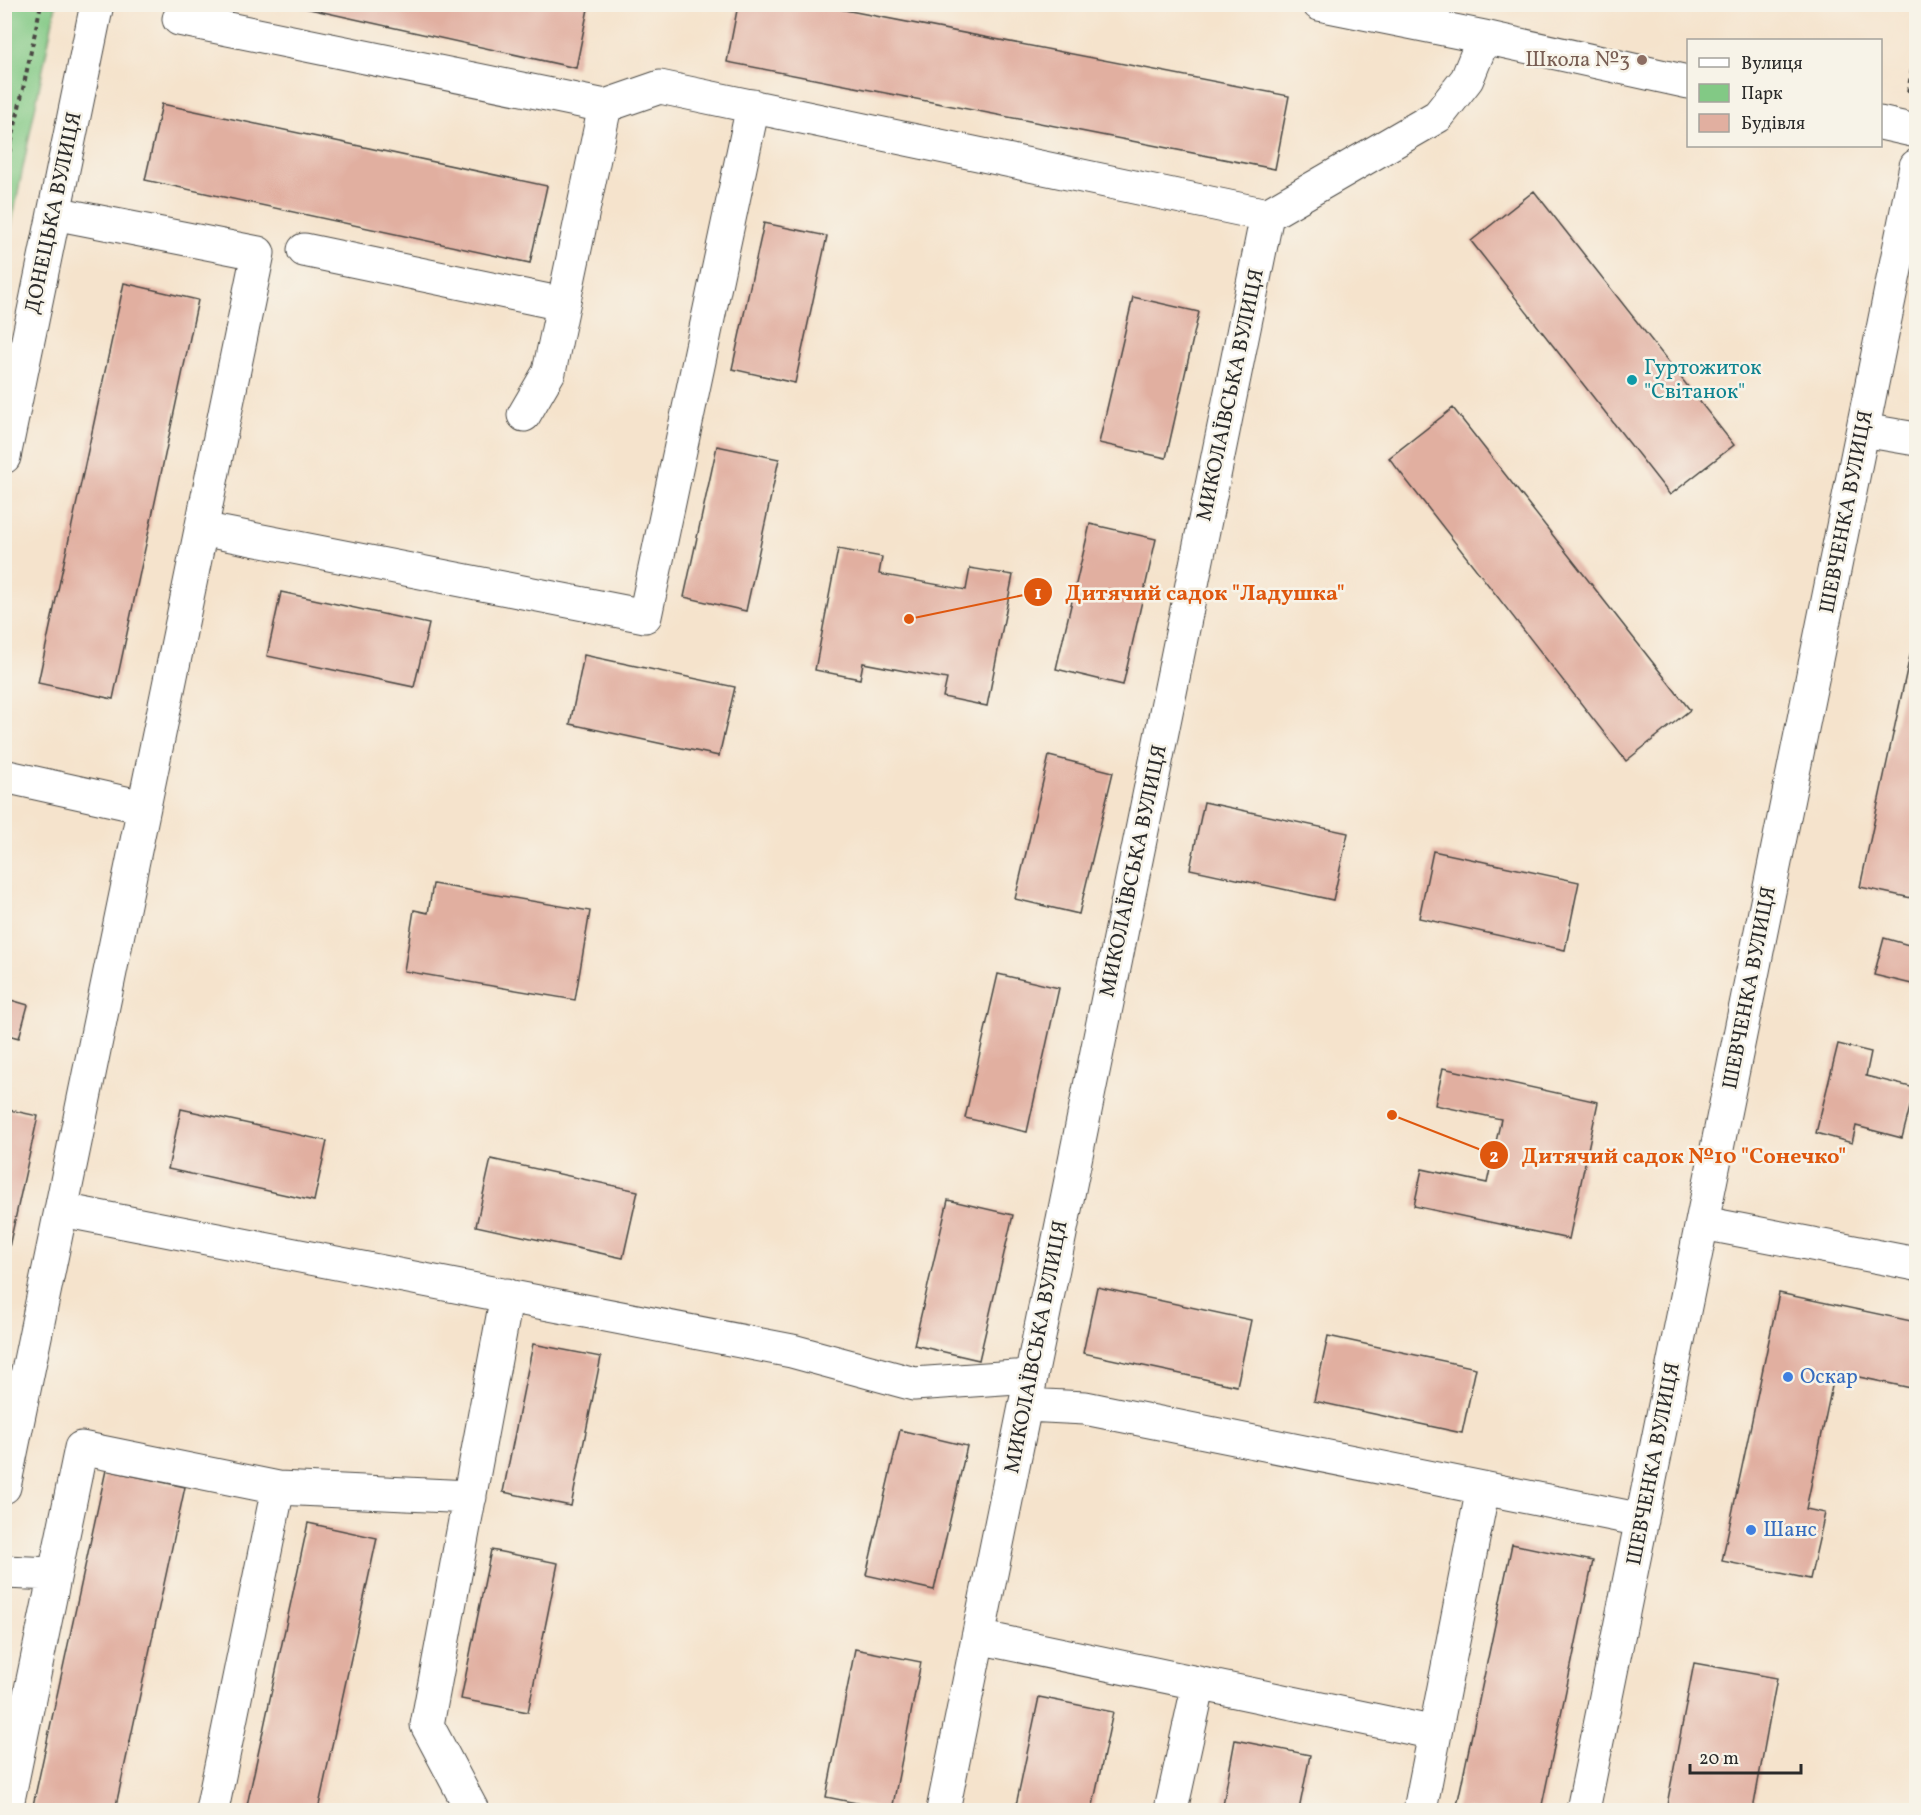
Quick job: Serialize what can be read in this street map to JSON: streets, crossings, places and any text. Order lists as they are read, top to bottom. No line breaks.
{"streets":{"street":["ДОНЕЦЬКА ВУЛИЦЯ","МИКОЛАЇВСЬКА ВУЛИЦЯ","ШЕВЧЕНКА ВУЛИЦЯ"]},"places":["Школа №3","Гуртожиток \"Світанок\"","Дитячий садок \"Ладушка\"","Дитячий садок №10 \"Сонечко\"","Оскар","Шанс"],"legend":["Вулиця","Парк","Будівля"],"scale_bar":"20 m"}
